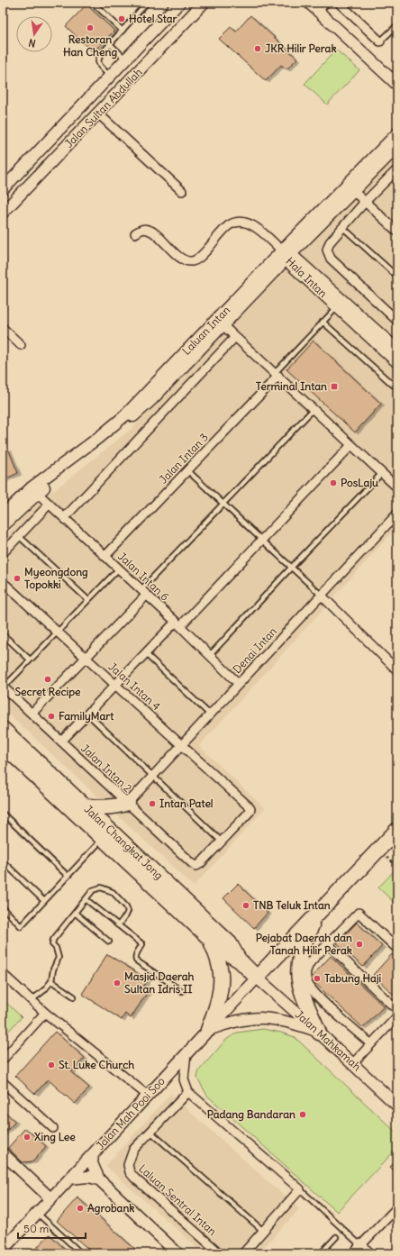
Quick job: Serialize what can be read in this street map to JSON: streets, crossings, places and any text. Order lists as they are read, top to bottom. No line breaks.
{"streets":{"highway":["Jalan Changkat Jong"],"main road":["Jalan Sultan Abdullah","Hala Intan","Laluan Intan","Jalan Mahkamah","Jalan Mah Pooi Soo"],"street":["Jalan Intan 3","Jalan Intan 6","Denai Intan","Jalan Intan 4","Jalan Intan 2","Laluan Sentral Intan"]},"crossings":[["Hala Intan","Laluan Intan"],["Laluan Intan","Jalan Intan 6"],["Jalan Intan 3","Jalan Intan 6"],["Jalan Intan 6","Denai Intan"],["Denai Intan","Jalan Intan 4"],["Denai Intan","Jalan Intan 2"],["Jalan Intan 4","Jalan Intan 2"],["Jalan Changkat Jong","Jalan Mahkamah"],["Jalan Changkat Jong","Jalan Mah Pooi Soo"],["Jalan Mahkamah","Jalan Mah Pooi Soo"]],"places":{"other":["Hotel Star","Restoran Han Cheng","JKR Hilir Perak","PosLaju","Myeongdong Topokki","Secret Recipe","FamilyMart","Intan Patel","TNB Teluk Intan","Pejabat Daerah dan Tanah Hilir Perak","Tabung Haji","Masjid Daerah Sultan Idris II","St. Luke Church","Padang Bandaran","Xing Lee","Agrobank"],"transit":["Terminal Intan"]},"scale_bar":"50 m","north":"bottom"}
